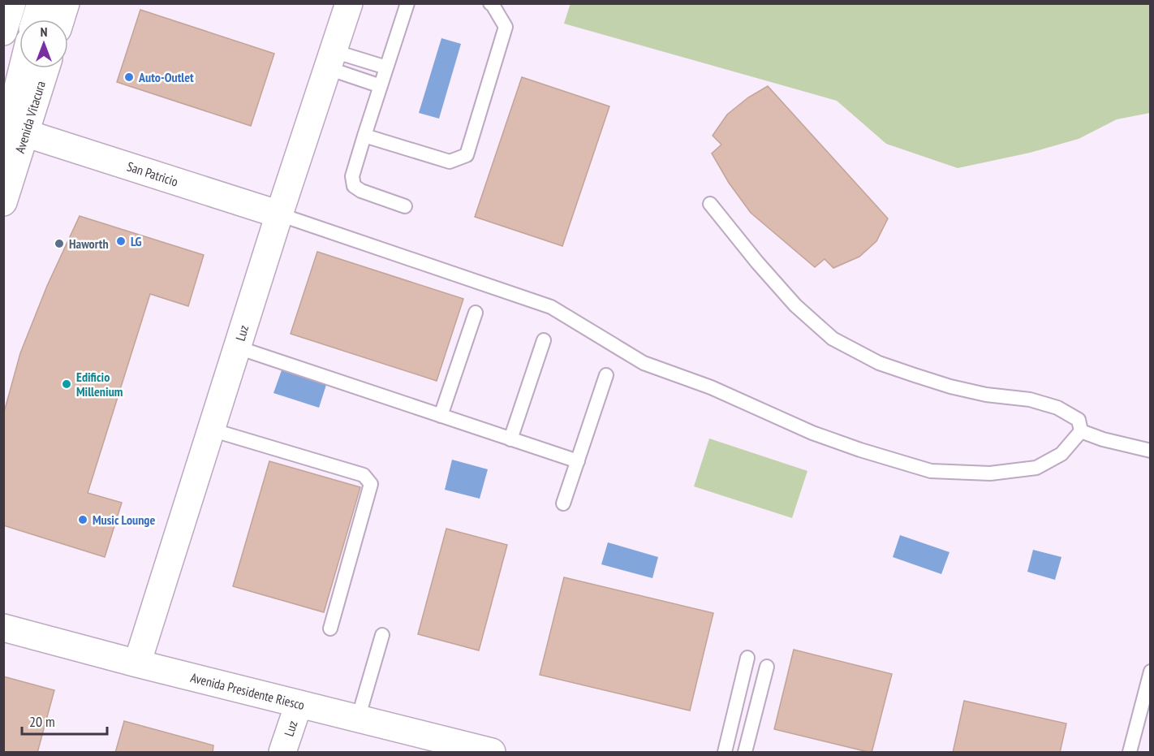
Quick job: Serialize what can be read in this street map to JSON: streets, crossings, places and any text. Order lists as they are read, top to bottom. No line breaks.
{"streets":{"main road":["Avenida Vitacura","San Patricio","Luz","Avenida Presidente Riesco"]},"crossings":[["Avenida Vitacura","San Patricio"],["San Patricio","Luz"],["Luz","Avenida Presidente Riesco"]],"places":["Auto-Outlet","LG","Haworth","Edificio Millenium","Music Lounge"],"scale_bar":"20 m","north":"top"}
